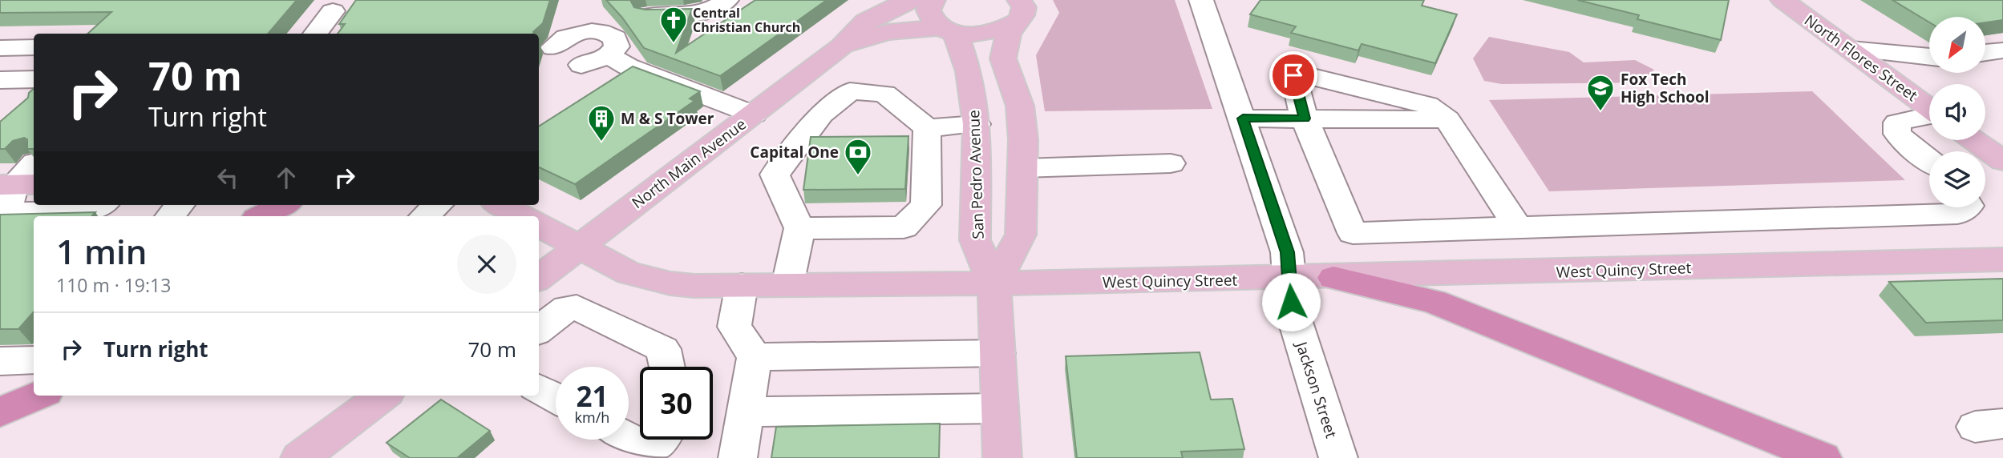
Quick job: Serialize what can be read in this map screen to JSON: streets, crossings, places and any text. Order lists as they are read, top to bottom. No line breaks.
{"streets":{"main road":["North Flores Street","North Main Avenue","San Pedro Avenue","West Quincy Street"],"street":["Jackson Street"]},"crossings":[["North Main Avenue","San Pedro Avenue"],["North Main Avenue","West Quincy Street"],["San Pedro Avenue","West Quincy Street"],["West Quincy Street","Jackson Street"]],"places":{"church":["Central Christian Church"],"school or university":["Fox Tech High School"],"building":["M & S Tower"],"bank":["Capital One"]},"north":"bottom left","page":{"turn":["70 m","Turn right"],"heading":["1 min","110 m · 19:13"],"list":[{"name":"Turn right","value":"70 m"}],"speed":"21 km/h","limit":"30"}}
